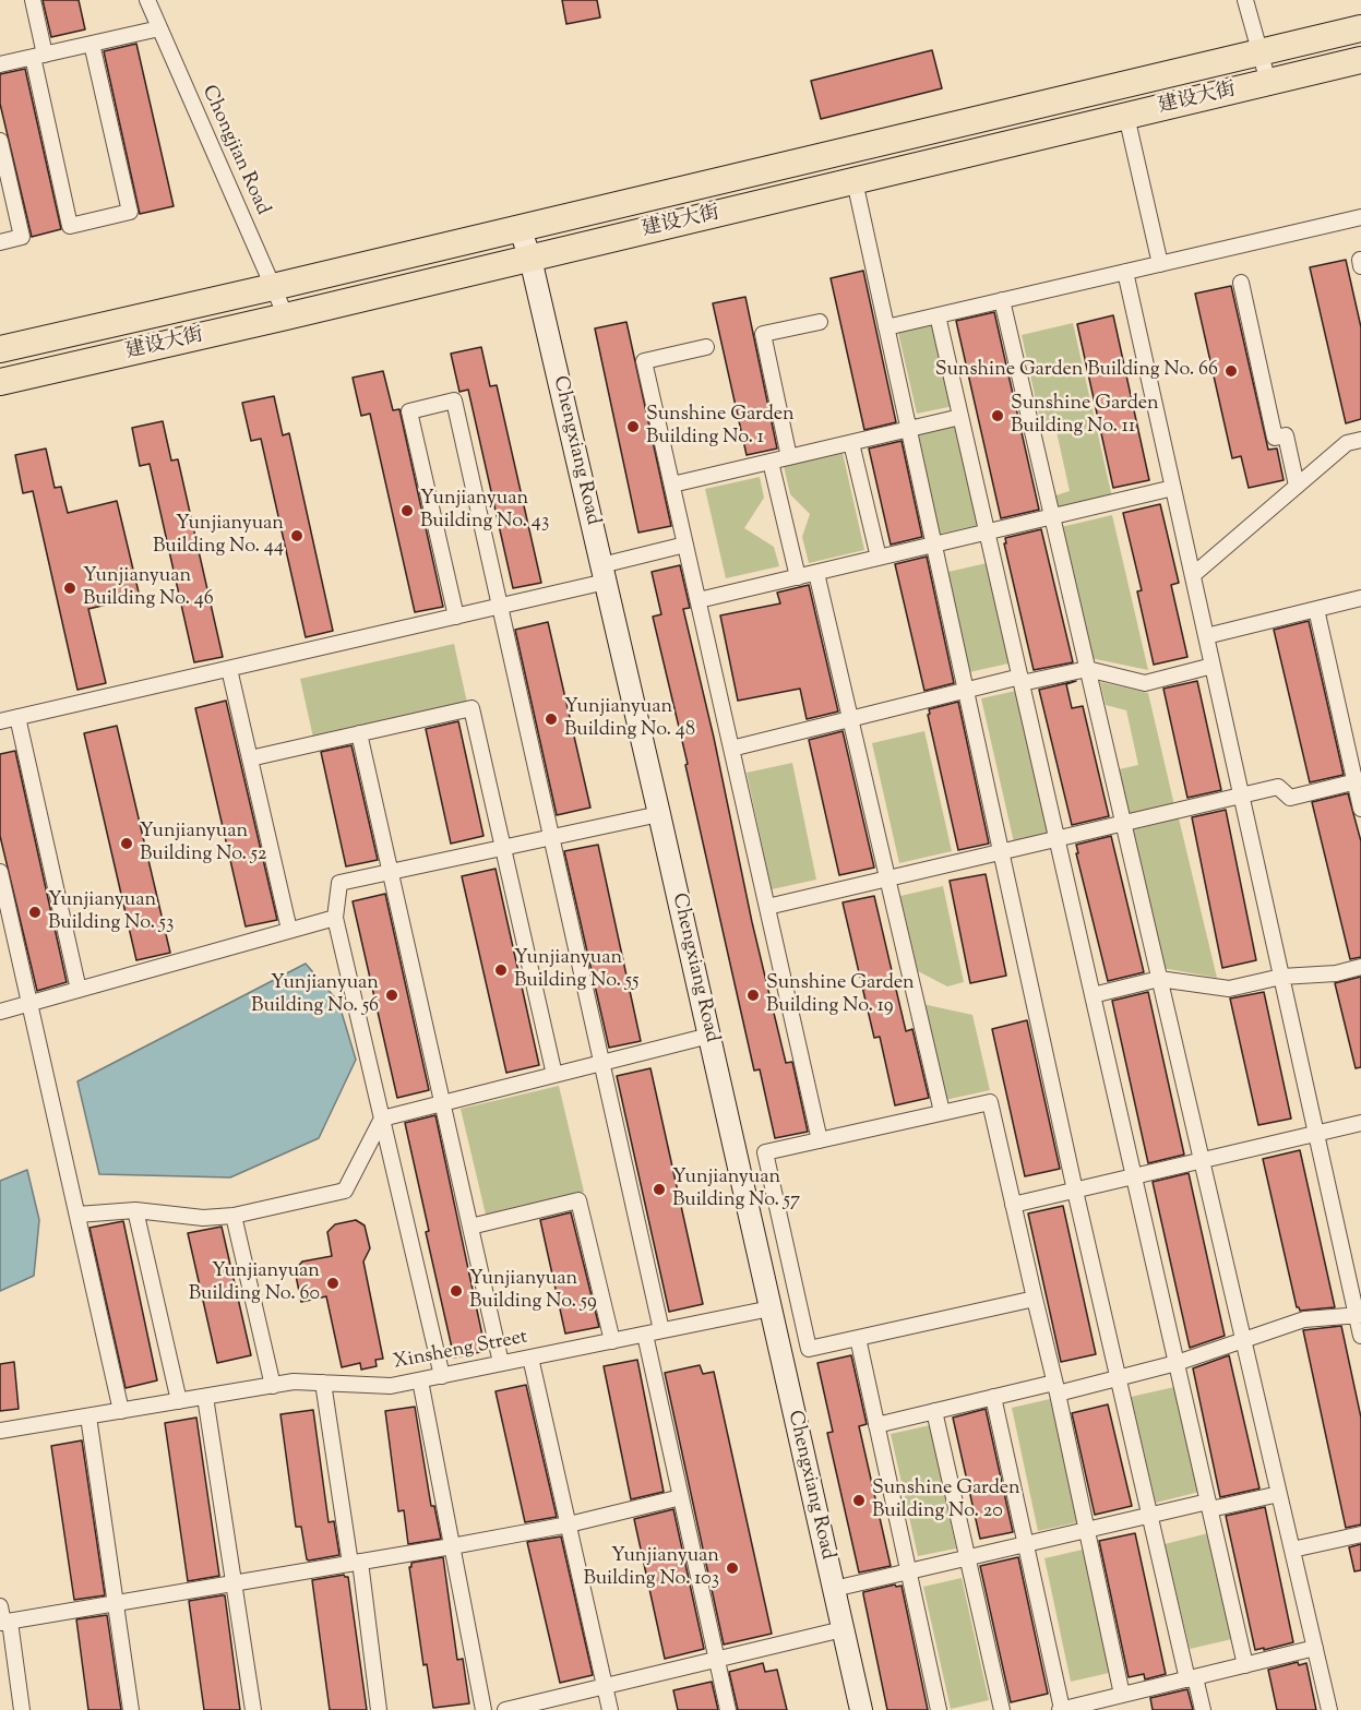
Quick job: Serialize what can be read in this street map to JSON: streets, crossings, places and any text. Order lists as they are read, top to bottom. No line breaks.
{"streets":{"highway":["建设大街"],"main road":["Chengxiang Road"],"street":["Chongjian Road","Xinsheng Street"]},"crossings":[["建设大街","Chongjian Road"],["建设大街","Chengxiang Road"],["Chengxiang Road","Xinsheng Street"]],"places":["Sunshine Garden Building No. 66","Sunshine Garden Building No. 11","Sunshine Garden Building No. 1","Yunjianyuan Building No. 43","Yunjianyuan Building No. 44","Yunjianyuan Building No. 46","Yunjianyuan Building No. 48","Yunjianyuan Building No. 52","Yunjianyuan Building No. 53","Yunjianyuan Building No. 55","Yunjianyuan Building No. 56","Sunshine Garden Building No. 19","Yunjianyuan Building No. 57","Yunjianyuan Building No. 60","Yunjianyuan Building No. 59","Sunshine Garden Building No. 20","Yunjianyuan Building No. 103"]}
